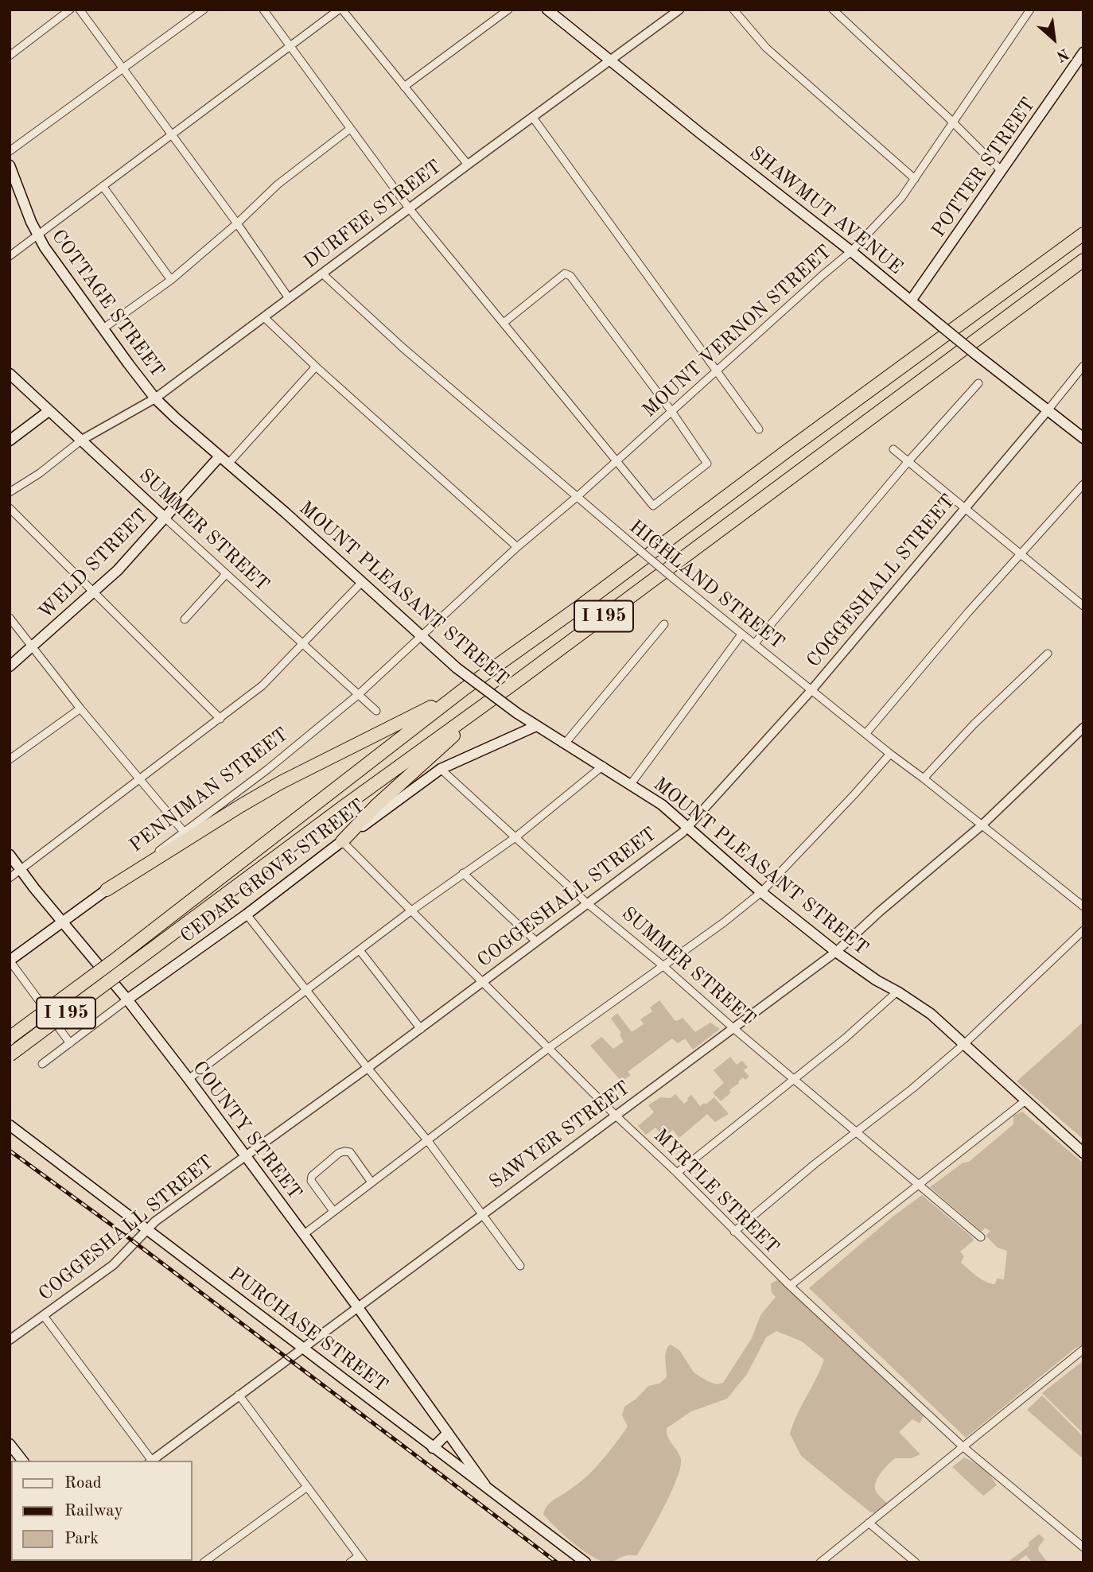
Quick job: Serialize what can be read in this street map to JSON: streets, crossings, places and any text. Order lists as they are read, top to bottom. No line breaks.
{"streets":{"highway":["I 195"],"main road":["POTTER STREET","SHAWMUT AVENUE","COTTAGE STREET","SUMMER STREET","WELD STREET","MOUNT PLEASANT STREET","PENNIMAN STREET","CEDAR GROVE STREET","COUNTY STREET","PURCHASE STREET"],"street":["DURFEE STREET","MOUNT VERNON STREET","COGGESHALL STREET","HIGHLAND STREET","SAWYER STREET","MYRTLE STREET"]},"crossings":[["POTTER STREET","SHAWMUT AVENUE"],["SHAWMUT AVENUE","DURFEE STREET"],["SHAWMUT AVENUE","MOUNT VERNON STREET"],["SHAWMUT AVENUE","COGGESHALL STREET"],["DURFEE STREET","COTTAGE STREET"],["DURFEE STREET","SUMMER STREET"],["DURFEE STREET","HIGHLAND STREET"],["DURFEE STREET","MOUNT PLEASANT STREET"],["COTTAGE STREET","MOUNT PLEASANT STREET"],["MOUNT VERNON STREET","HIGHLAND STREET"],["MOUNT VERNON STREET","MOUNT PLEASANT STREET"],["MOUNT VERNON STREET","PENNIMAN STREET"],["SUMMER STREET","WELD STREET"],["SUMMER STREET","COGGESHALL STREET"],["SUMMER STREET","PENNIMAN STREET"],["SUMMER STREET","CEDAR GROVE STREET"],["SUMMER STREET","SAWYER STREET"],["WELD STREET","MOUNT PLEASANT STREET"],["COGGESHALL STREET","HIGHLAND STREET"],["COGGESHALL STREET","MOUNT PLEASANT STREET"],["COGGESHALL STREET","COUNTY STREET"],["COGGESHALL STREET","MYRTLE STREET"],["COGGESHALL STREET","PURCHASE STREET"],["HIGHLAND STREET","SAWYER STREET"],["MOUNT PLEASANT STREET","PENNIMAN STREET"],["MOUNT PLEASANT STREET","CEDAR GROVE STREET"],["MOUNT PLEASANT STREET","SAWYER STREET"],["PENNIMAN STREET","COUNTY STREET"],["CEDAR GROVE STREET","COUNTY STREET"],["CEDAR GROVE STREET","MYRTLE STREET"],["COUNTY STREET","SAWYER STREET"],["COUNTY STREET","PURCHASE STREET"],["SAWYER STREET","MYRTLE STREET"],["SAWYER STREET","PURCHASE STREET"]],"legend":["Road","Railway","Park"],"north":"bottom right"}
